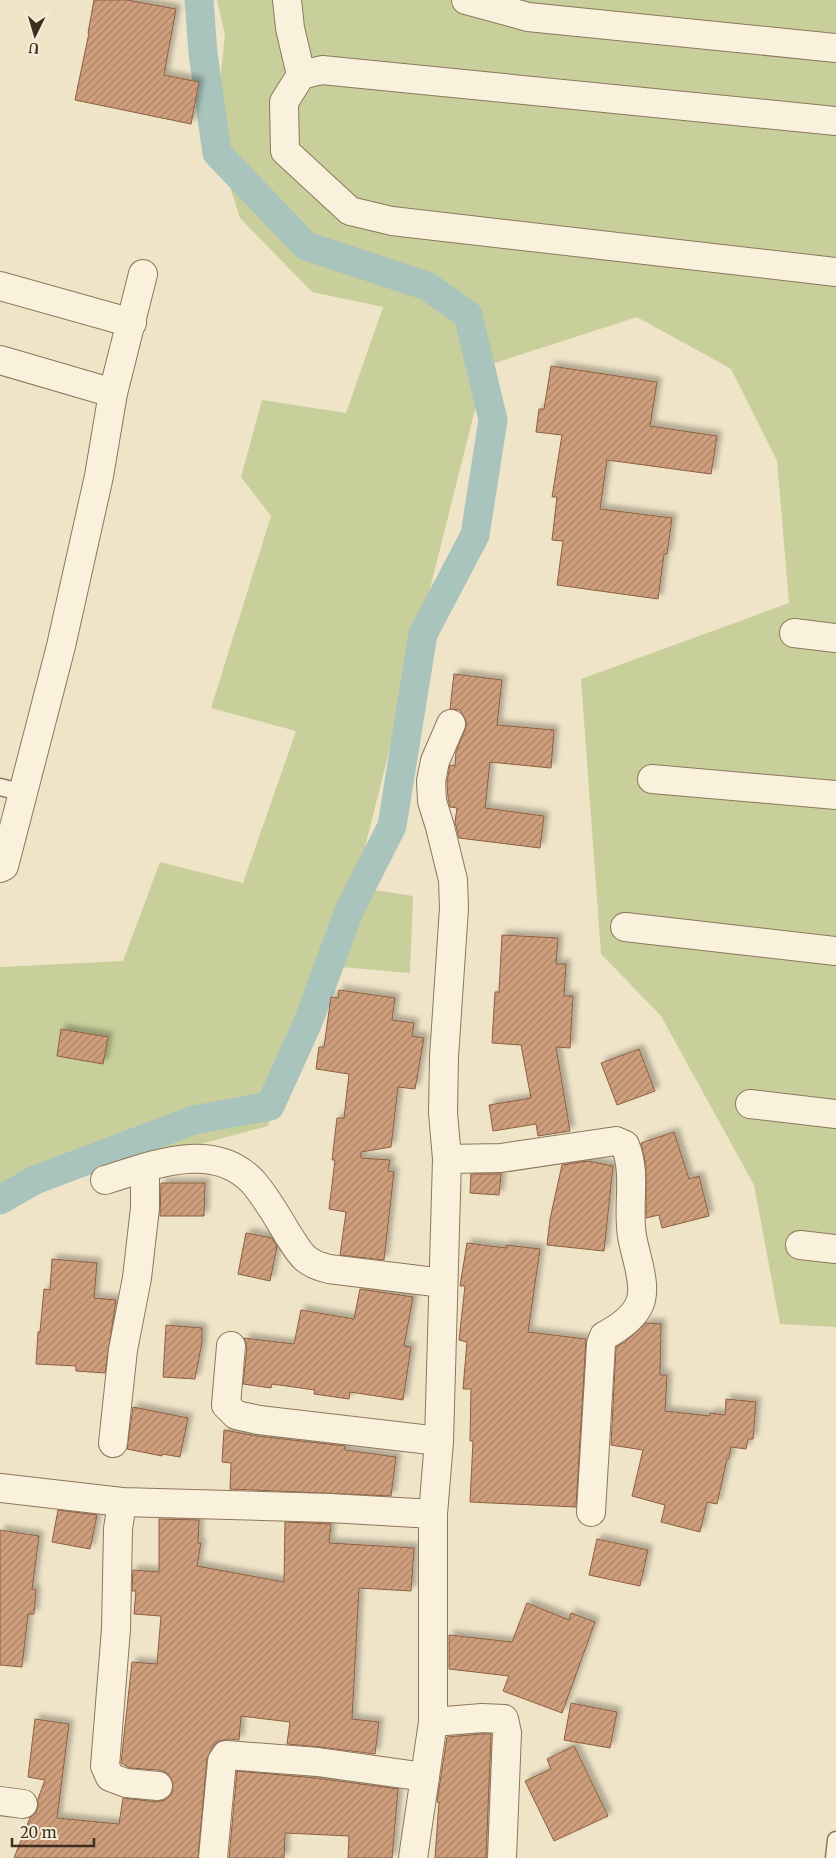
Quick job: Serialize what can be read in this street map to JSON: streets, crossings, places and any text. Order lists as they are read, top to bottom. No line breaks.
{"scale_bar":"20 m","north":"bottom"}
